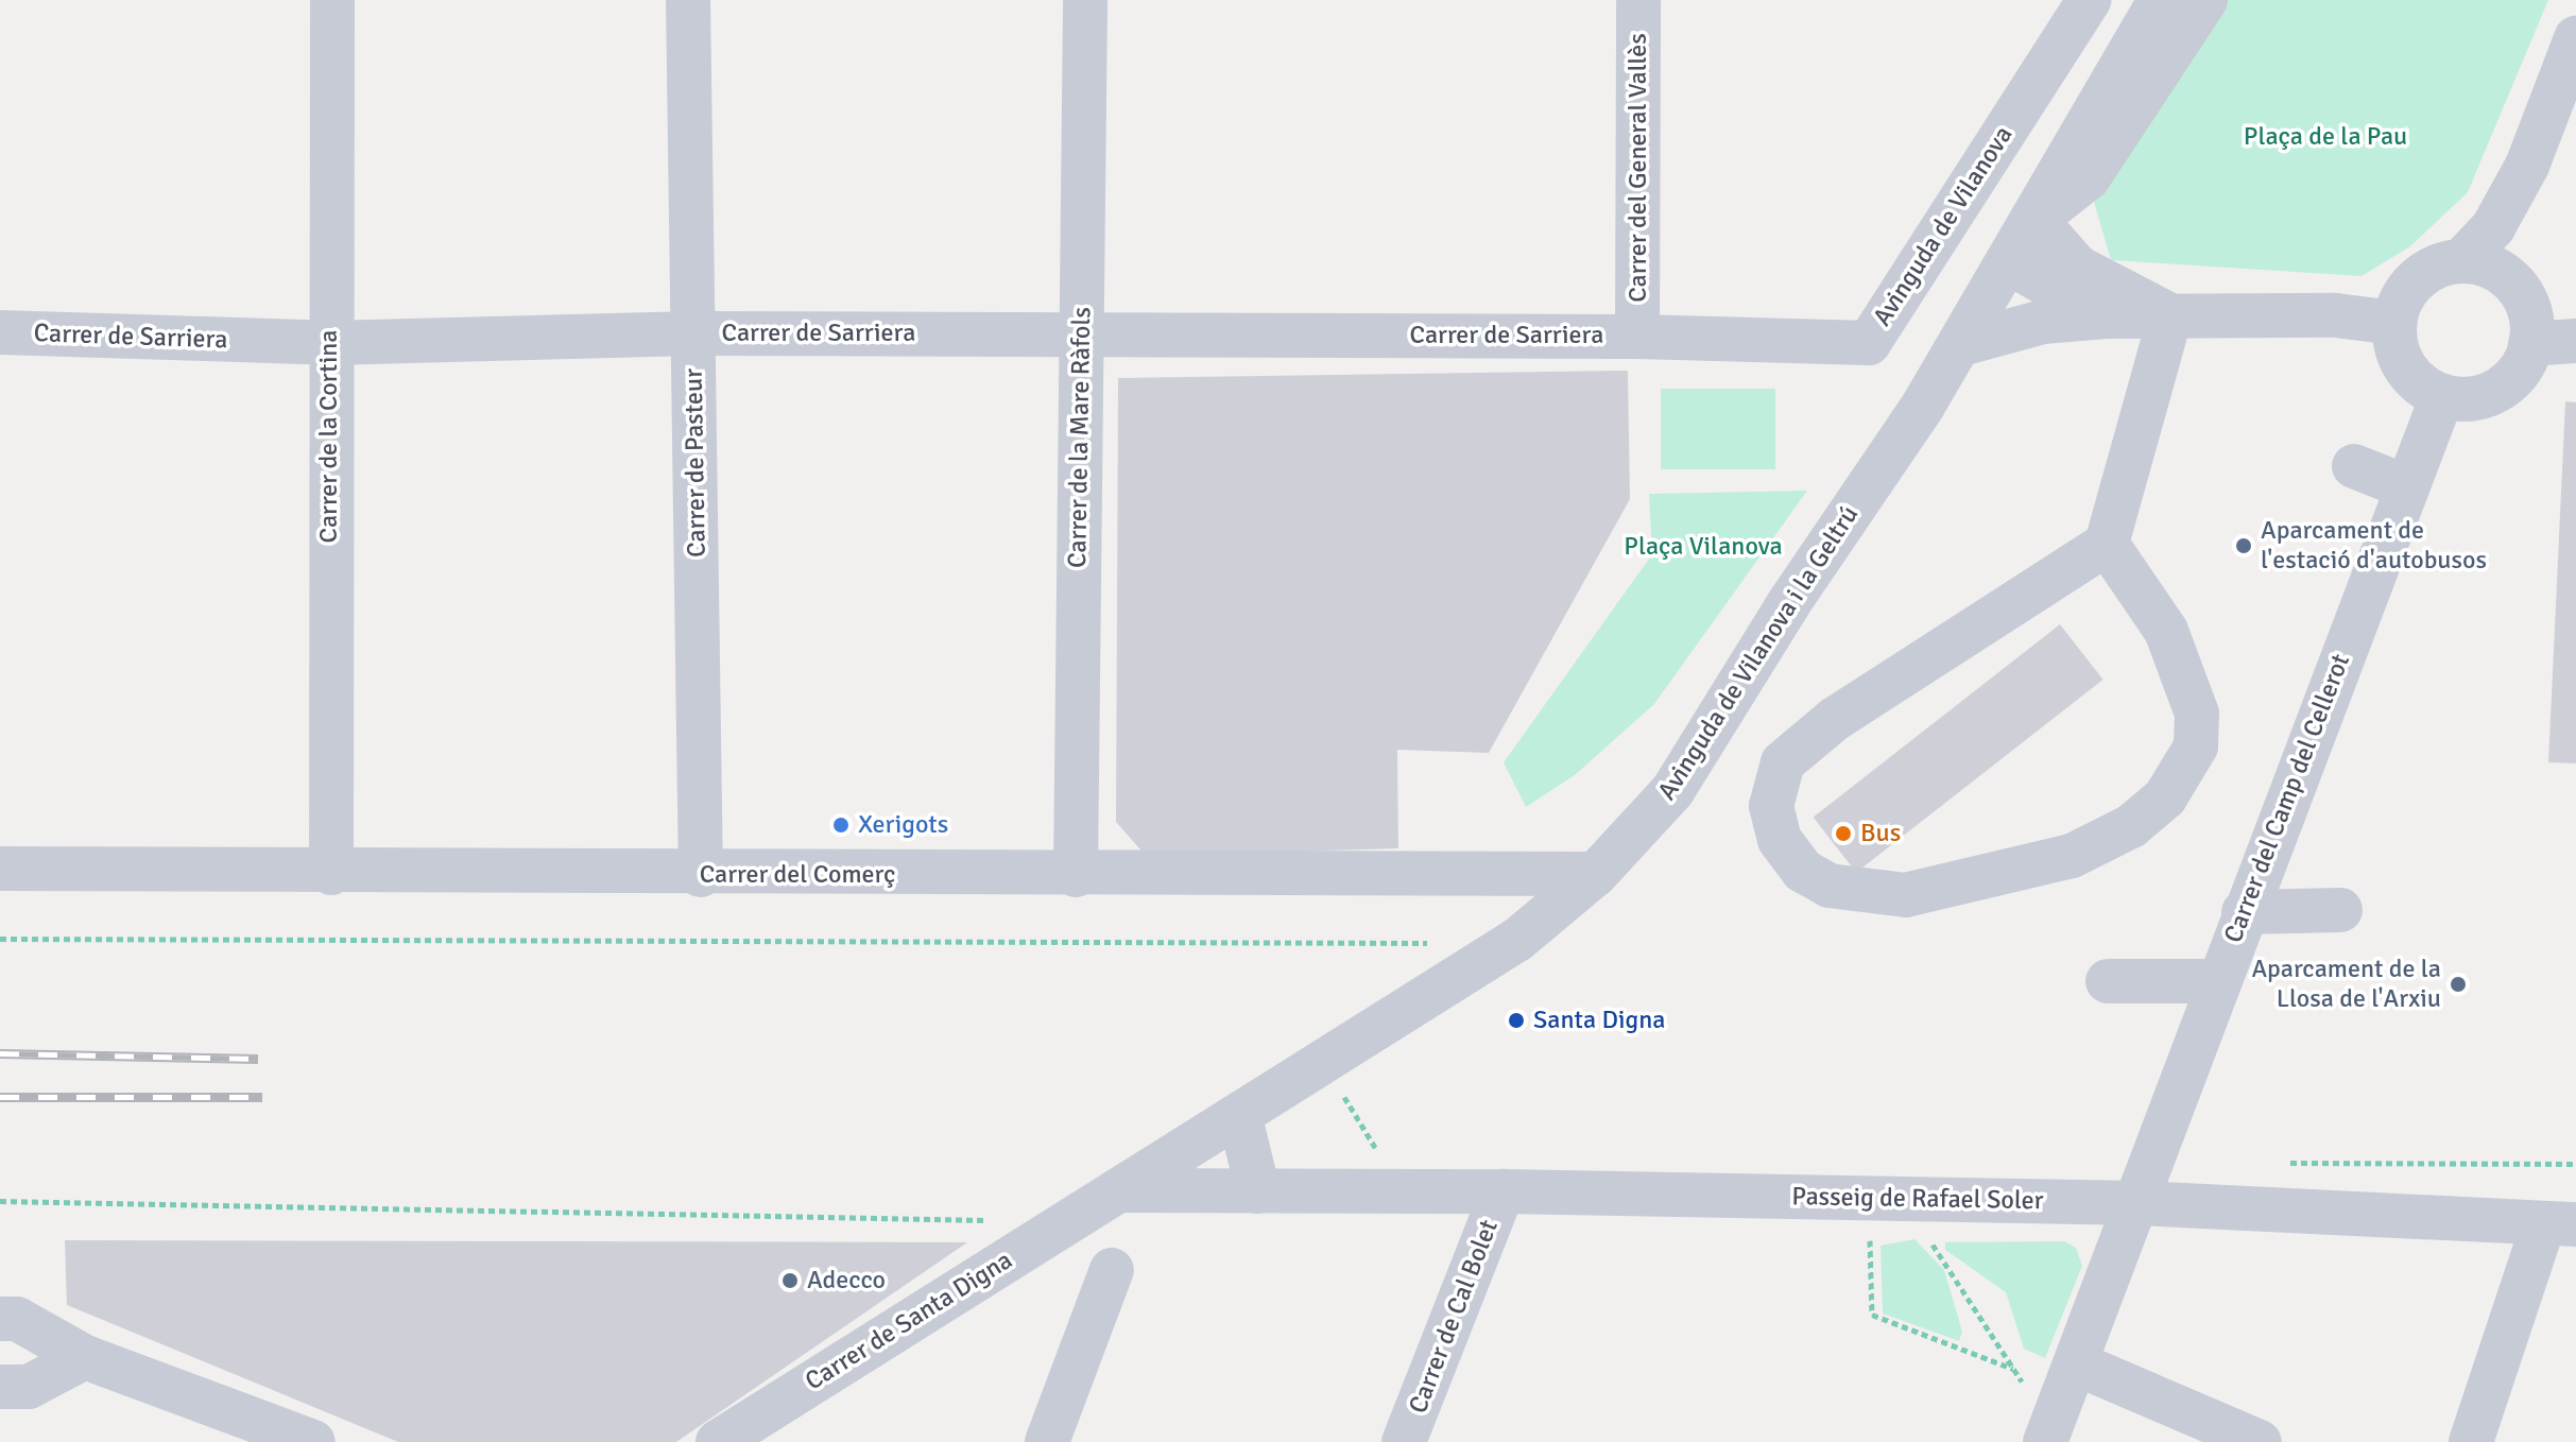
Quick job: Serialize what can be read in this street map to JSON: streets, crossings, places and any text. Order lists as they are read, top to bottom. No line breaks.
{"streets":{"street":["Carrer del General Vallès","Avinguda de Vilanova","Carrer de Sarriera","Carrer de la Cortina","Carrer de la Mare Ràfols","Carrer de Pasteur","Avinguda de Vilanova i la Geltrú","Carrer del Camp del Cellerot","Carrer del Comerç","Passeig de Rafael Soler","Carrer de Cal Bolet","Carrer de Santa Digna"]},"crossings":[["Carrer del General Vallès","Avinguda de Vilanova"],["Carrer del General Vallès","Carrer de Sarriera"],["Avinguda de Vilanova","Carrer de Sarriera"],["Carrer de Sarriera","Carrer de la Cortina"],["Carrer de Sarriera","Carrer de la Mare Ràfols"],["Carrer de Sarriera","Carrer de Pasteur"],["Carrer de la Cortina","Carrer del Comerç"],["Carrer de la Mare Ràfols","Carrer del Comerç"],["Carrer de Pasteur","Carrer del Comerç"],["Avinguda de Vilanova i la Geltrú","Carrer del Comerç"],["Avinguda de Vilanova i la Geltrú","Passeig de Rafael Soler"],["Avinguda de Vilanova i la Geltrú","Carrer de Santa Digna"],["Carrer del Camp del Cellerot","Passeig de Rafael Soler"],["Passeig de Rafael Soler","Carrer de Cal Bolet"],["Passeig de Rafael Soler","Carrer de Santa Digna"]],"parks":["Plaça de la Pau","Plaça Vilanova"],"places":["Aparcament de l'estació d'autobusos","Xerigots","Bus","Aparcament de la Llosa de l'Arxiu","Santa Digna","Adecco"]}
